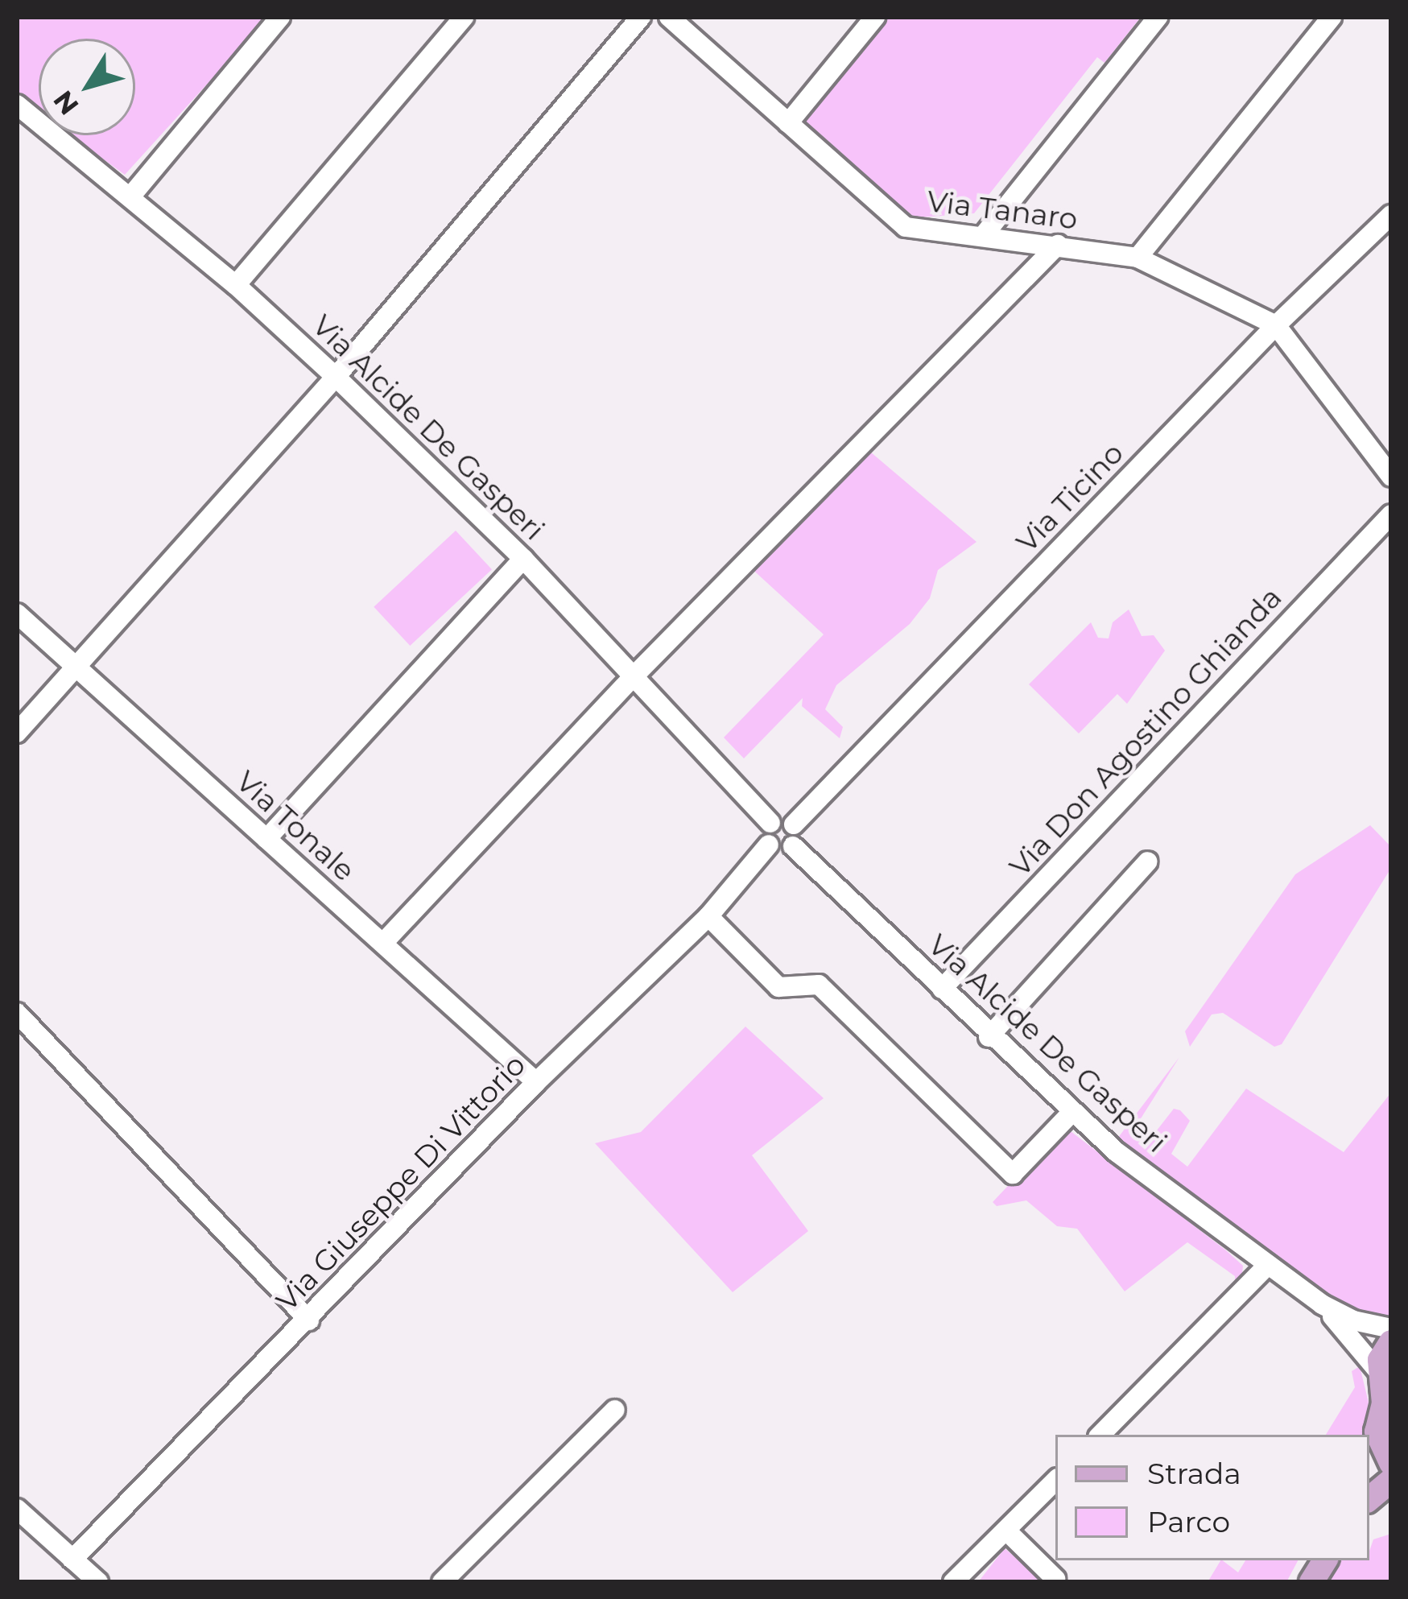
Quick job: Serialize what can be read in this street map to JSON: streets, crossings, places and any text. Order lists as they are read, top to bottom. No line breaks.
{"streets":{"street":["Via Tanaro","Via Alcide De Gasperi","Via Ticino","Via Don Agostino Ghianda","Via Tonale","Via Giuseppe Di Vittorio"]},"crossings":[["Via Tanaro","Via Ticino"],["Via Alcide De Gasperi","Via Ticino"],["Via Alcide De Gasperi","Via Don Agostino Ghianda"],["Via Alcide De Gasperi","Via Giuseppe Di Vittorio"],["Via Ticino","Via Giuseppe Di Vittorio"],["Via Tonale","Via Giuseppe Di Vittorio"]],"legend":["Strada","Parco"],"north":"bottom left"}
